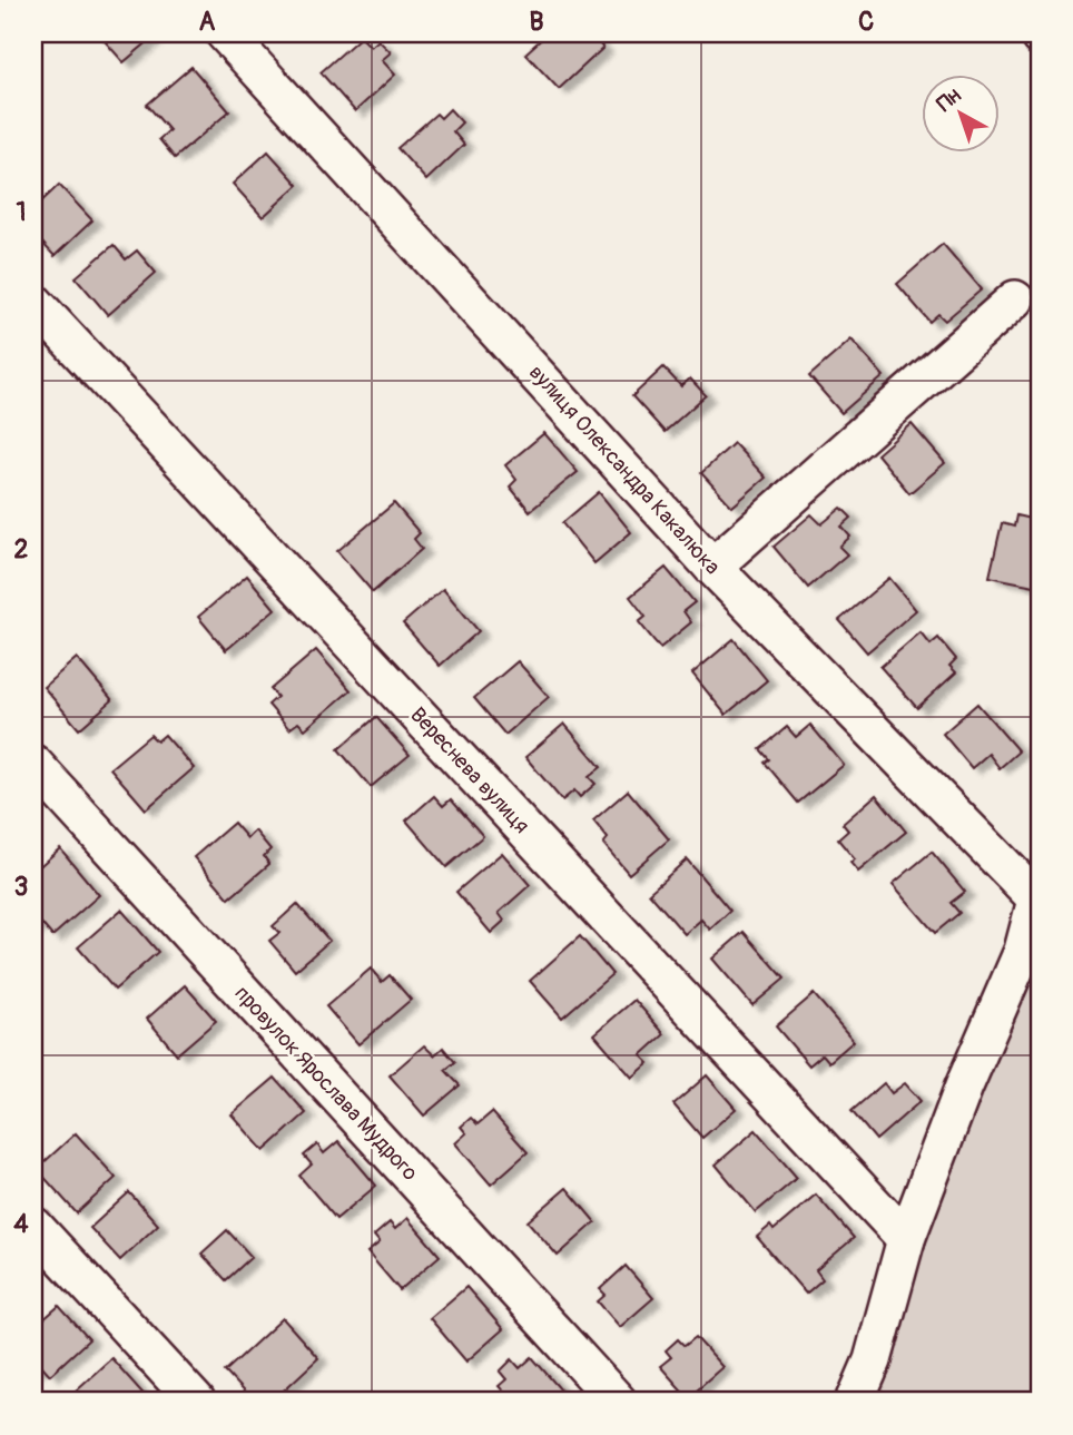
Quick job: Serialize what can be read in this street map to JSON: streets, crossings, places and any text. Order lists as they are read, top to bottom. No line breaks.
{"streets":{"street":["вулиця Олександра Какалюка","Вереснева вулиця","провулок Ярослава Мудрого"]},"north":"top left","grid":{"columns":["A","B","C"],"rows":["1","2","3","4"]}}
